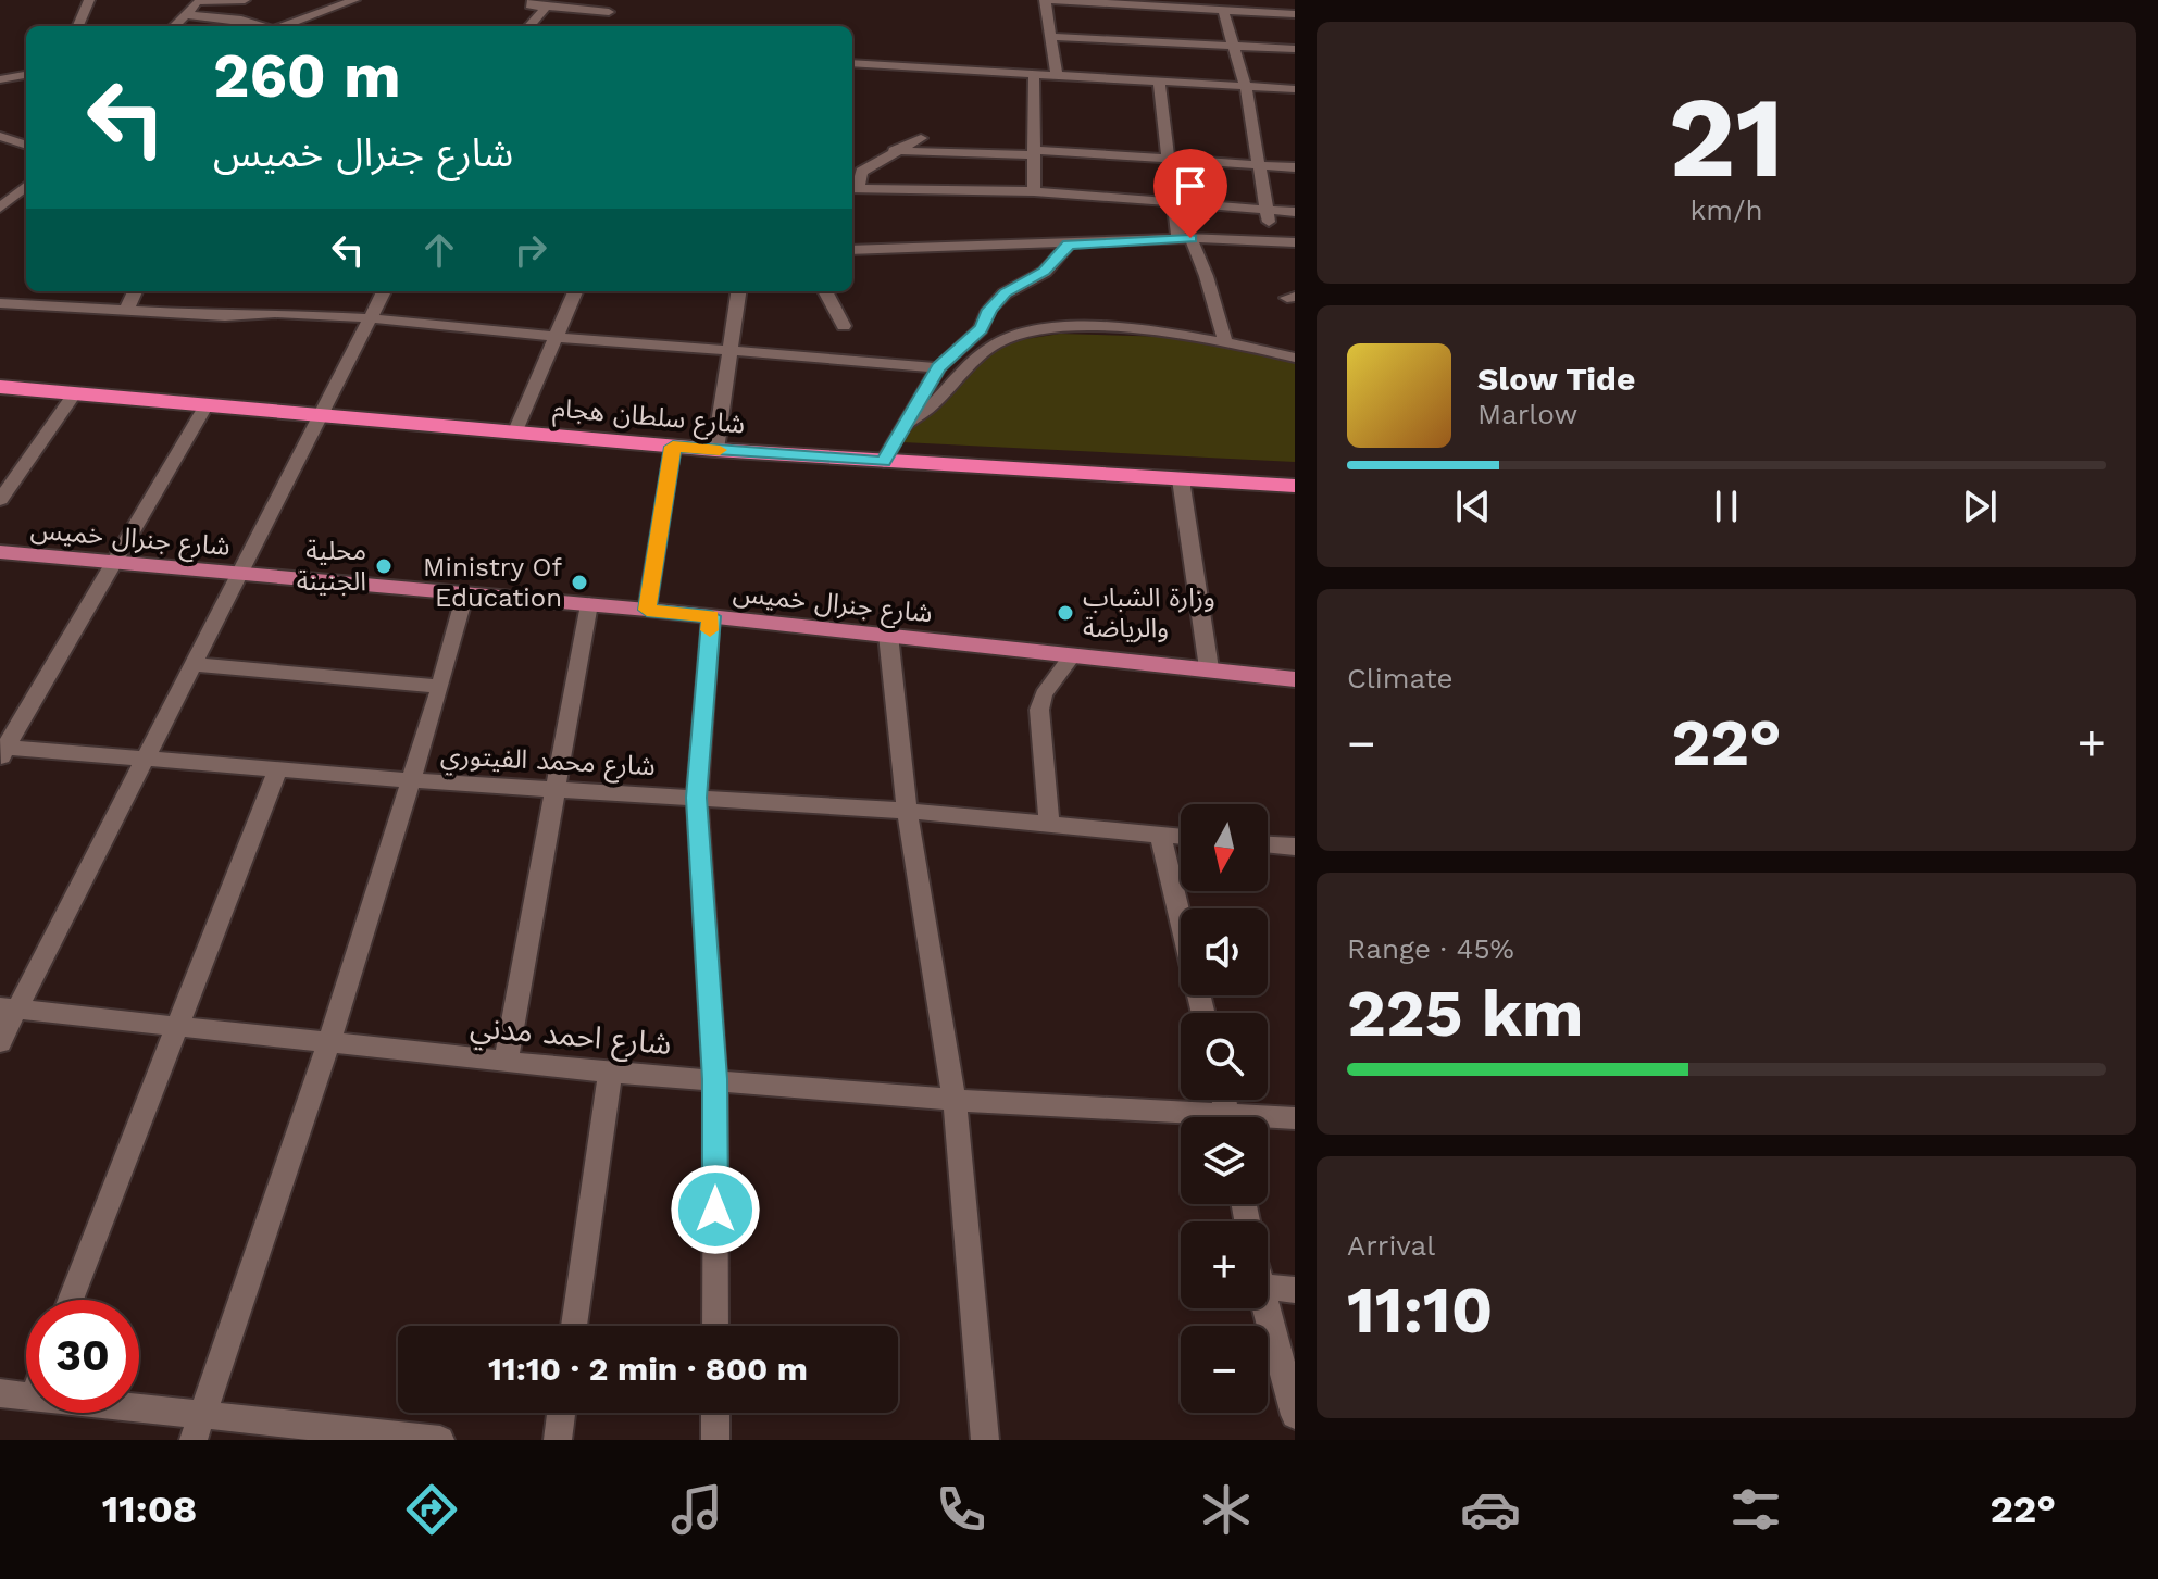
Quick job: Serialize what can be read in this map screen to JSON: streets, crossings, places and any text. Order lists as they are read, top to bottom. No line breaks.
{"streets":{"highway":["شارع سلطان هجام"],"main road":["شارع جنرال خميس"],"street":["شارع محمد الفيتوري","شارع احمد مدني"]},"places":["محلية الجنينة","Ministry Of Education","وزارة الشباب والرياضة"],"north":"bottom","page":{"tile":[["21","km/h"],"Climate",["Range · 45%","225 km"],["Arrival","11:10"]],"turn":["260 m","شارع جنرال خميس"],"song":["Slow Tide","Marlow"],"heat":["−","22°","+"],"map_buttons":["+","−"],"limit":"30","trip":"11:10 · 2 min · 800 m","tabs":["11:08","22°"]}}
